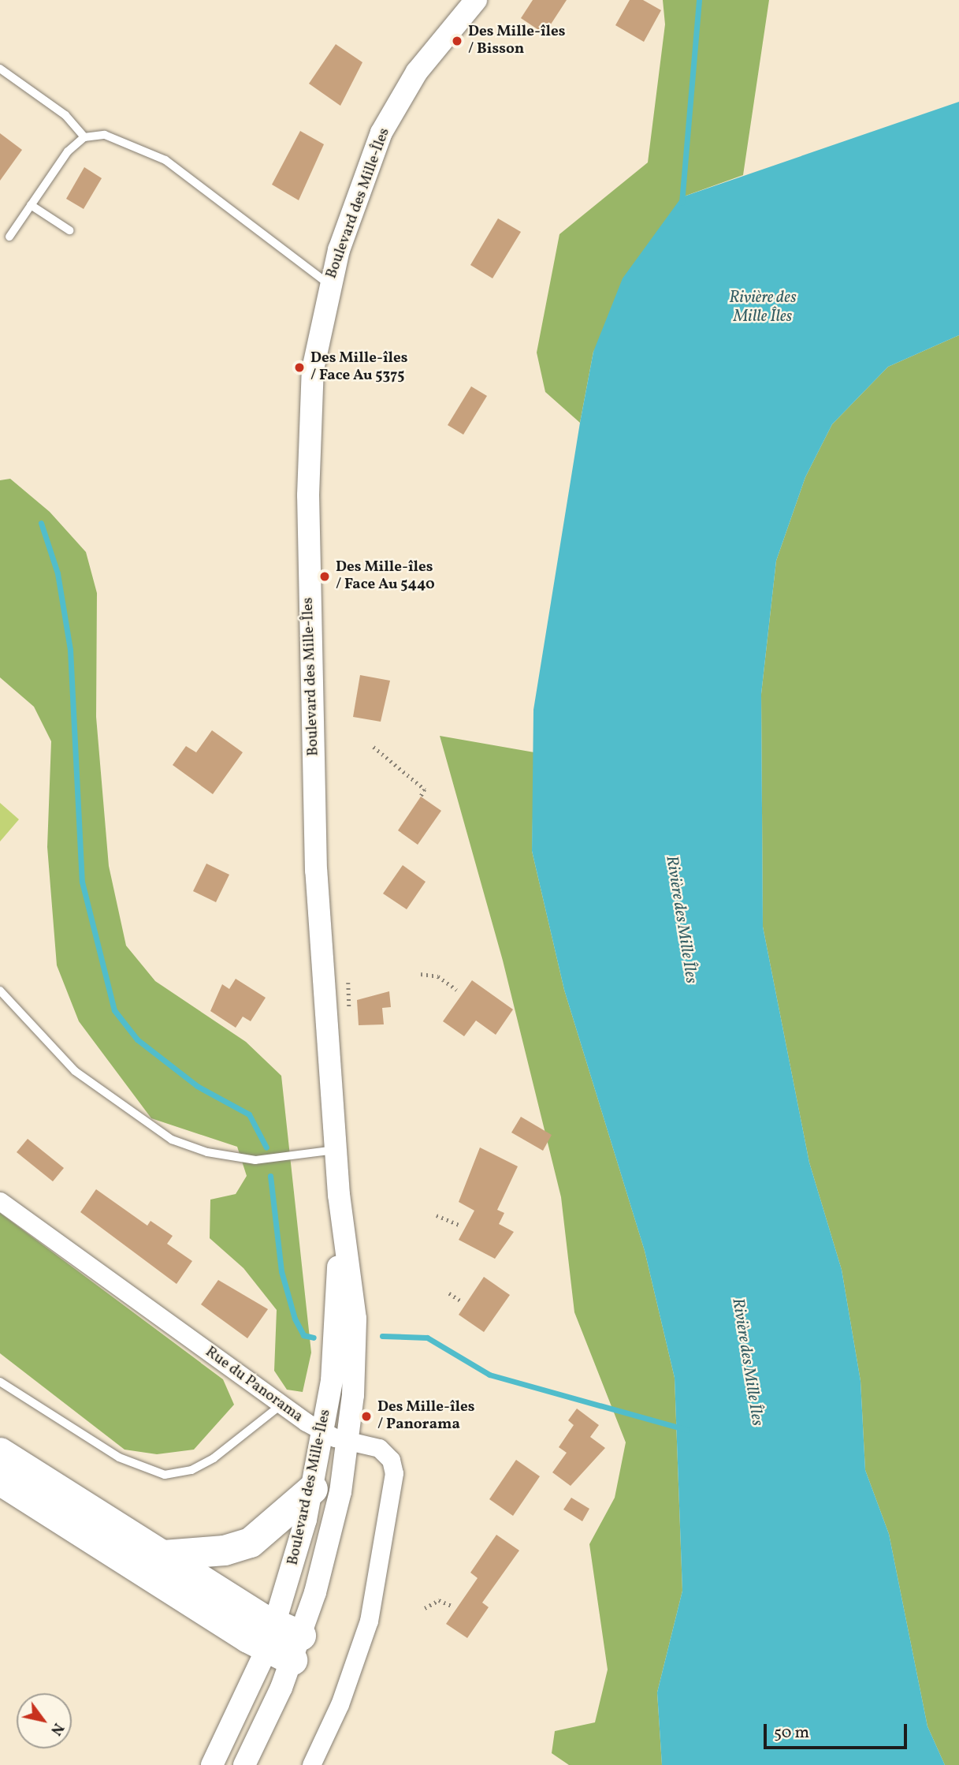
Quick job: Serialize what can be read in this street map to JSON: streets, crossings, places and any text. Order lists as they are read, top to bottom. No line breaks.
{"streets":{"street":["Boulevard des Mille-Îles","Rue du Panorama"]},"crossings":[["Boulevard des Mille-Îles","Rue du Panorama"]],"water":["Rivière des Mille Îles"],"places":["Des Mille-îles / Bisson","Des Mille-îles / Face Au 5375","Des Mille-îles / Face Au 5440","Des Mille-îles / Panorama"],"scale_bar":"50 m","north":"bottom right"}
